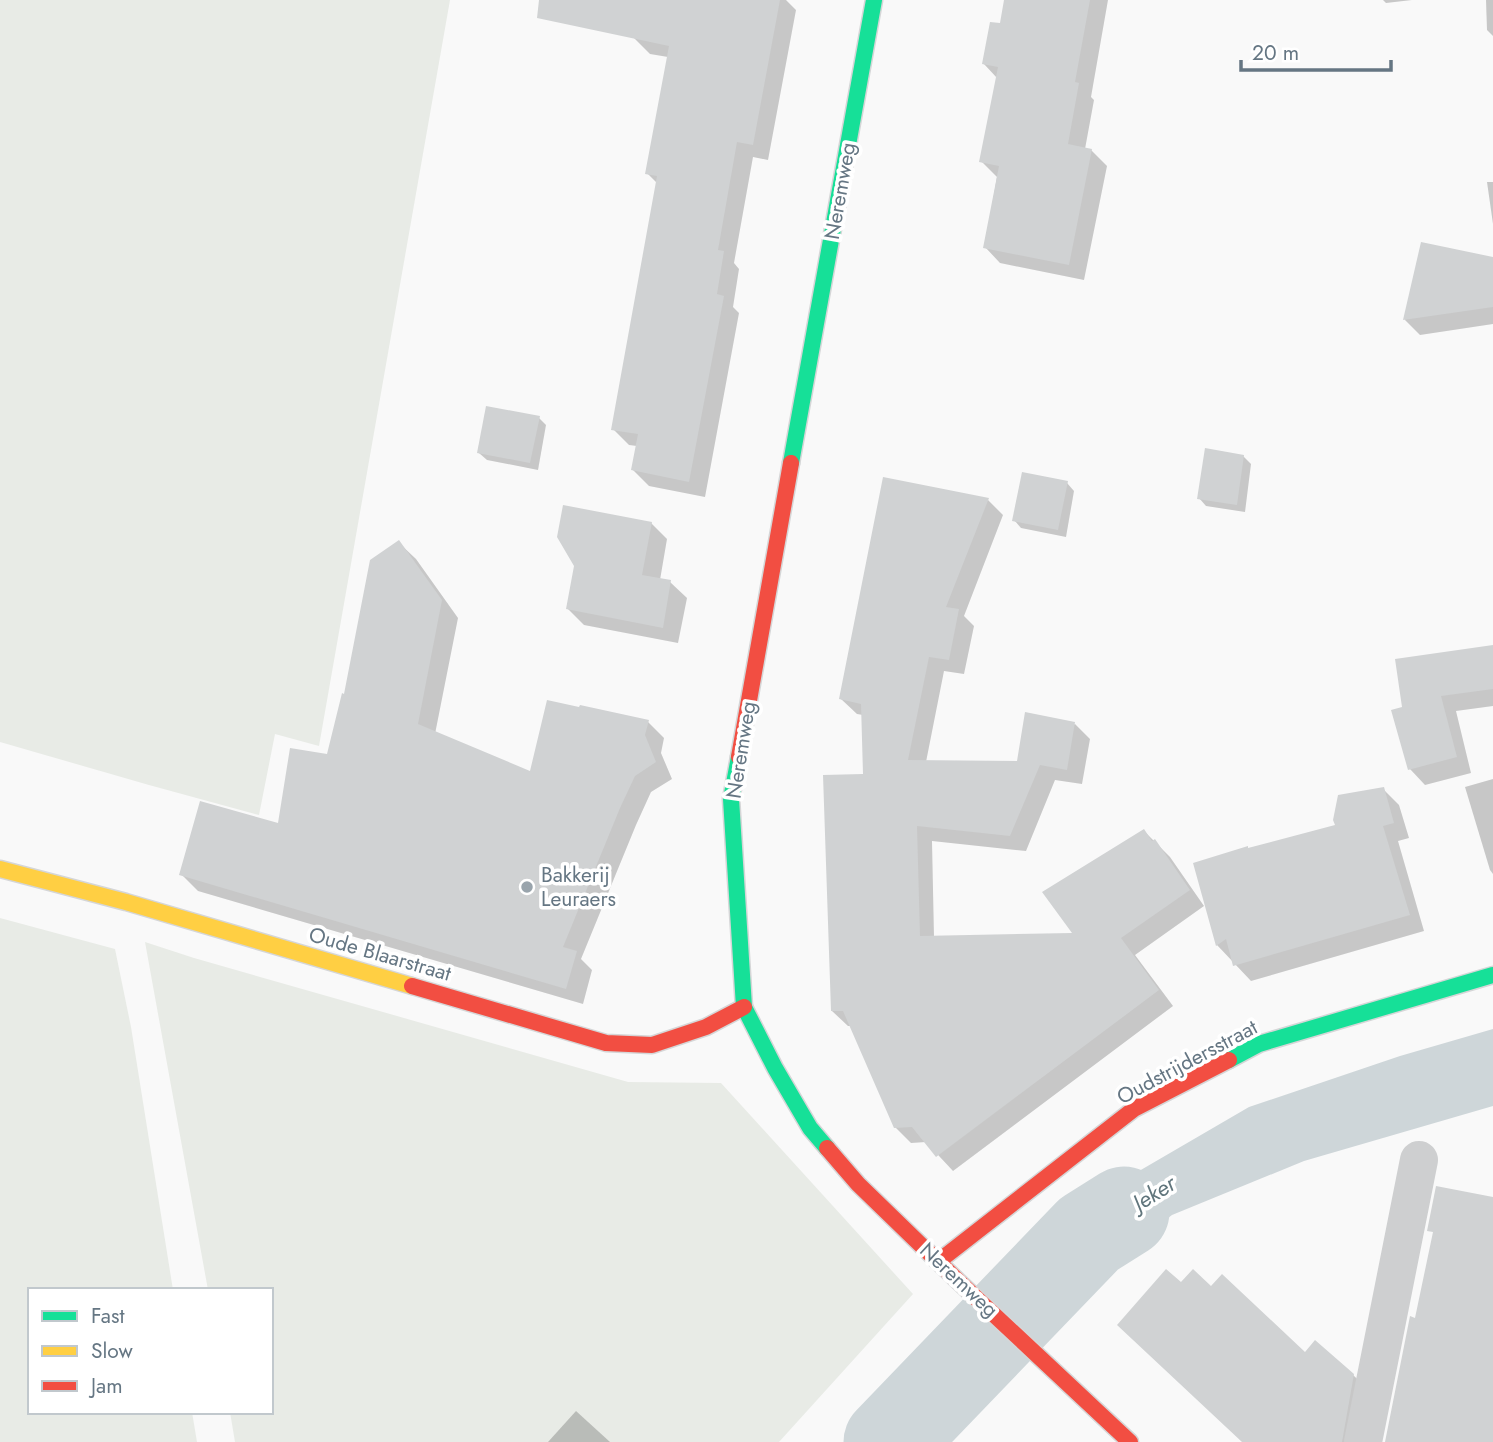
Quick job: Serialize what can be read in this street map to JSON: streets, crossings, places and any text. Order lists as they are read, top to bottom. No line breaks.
{"streets":{"street":["Neremweg","Oude Blaarstraat","Oudstrijdersstraat"]},"crossings":[["Neremweg","Oude Blaarstraat"],["Neremweg","Oudstrijdersstraat"]],"water":["Jeker"],"places":["Bakkerij Leuraers"],"legend":["Fast","Slow","Jam"],"scale_bar":"20 m"}
